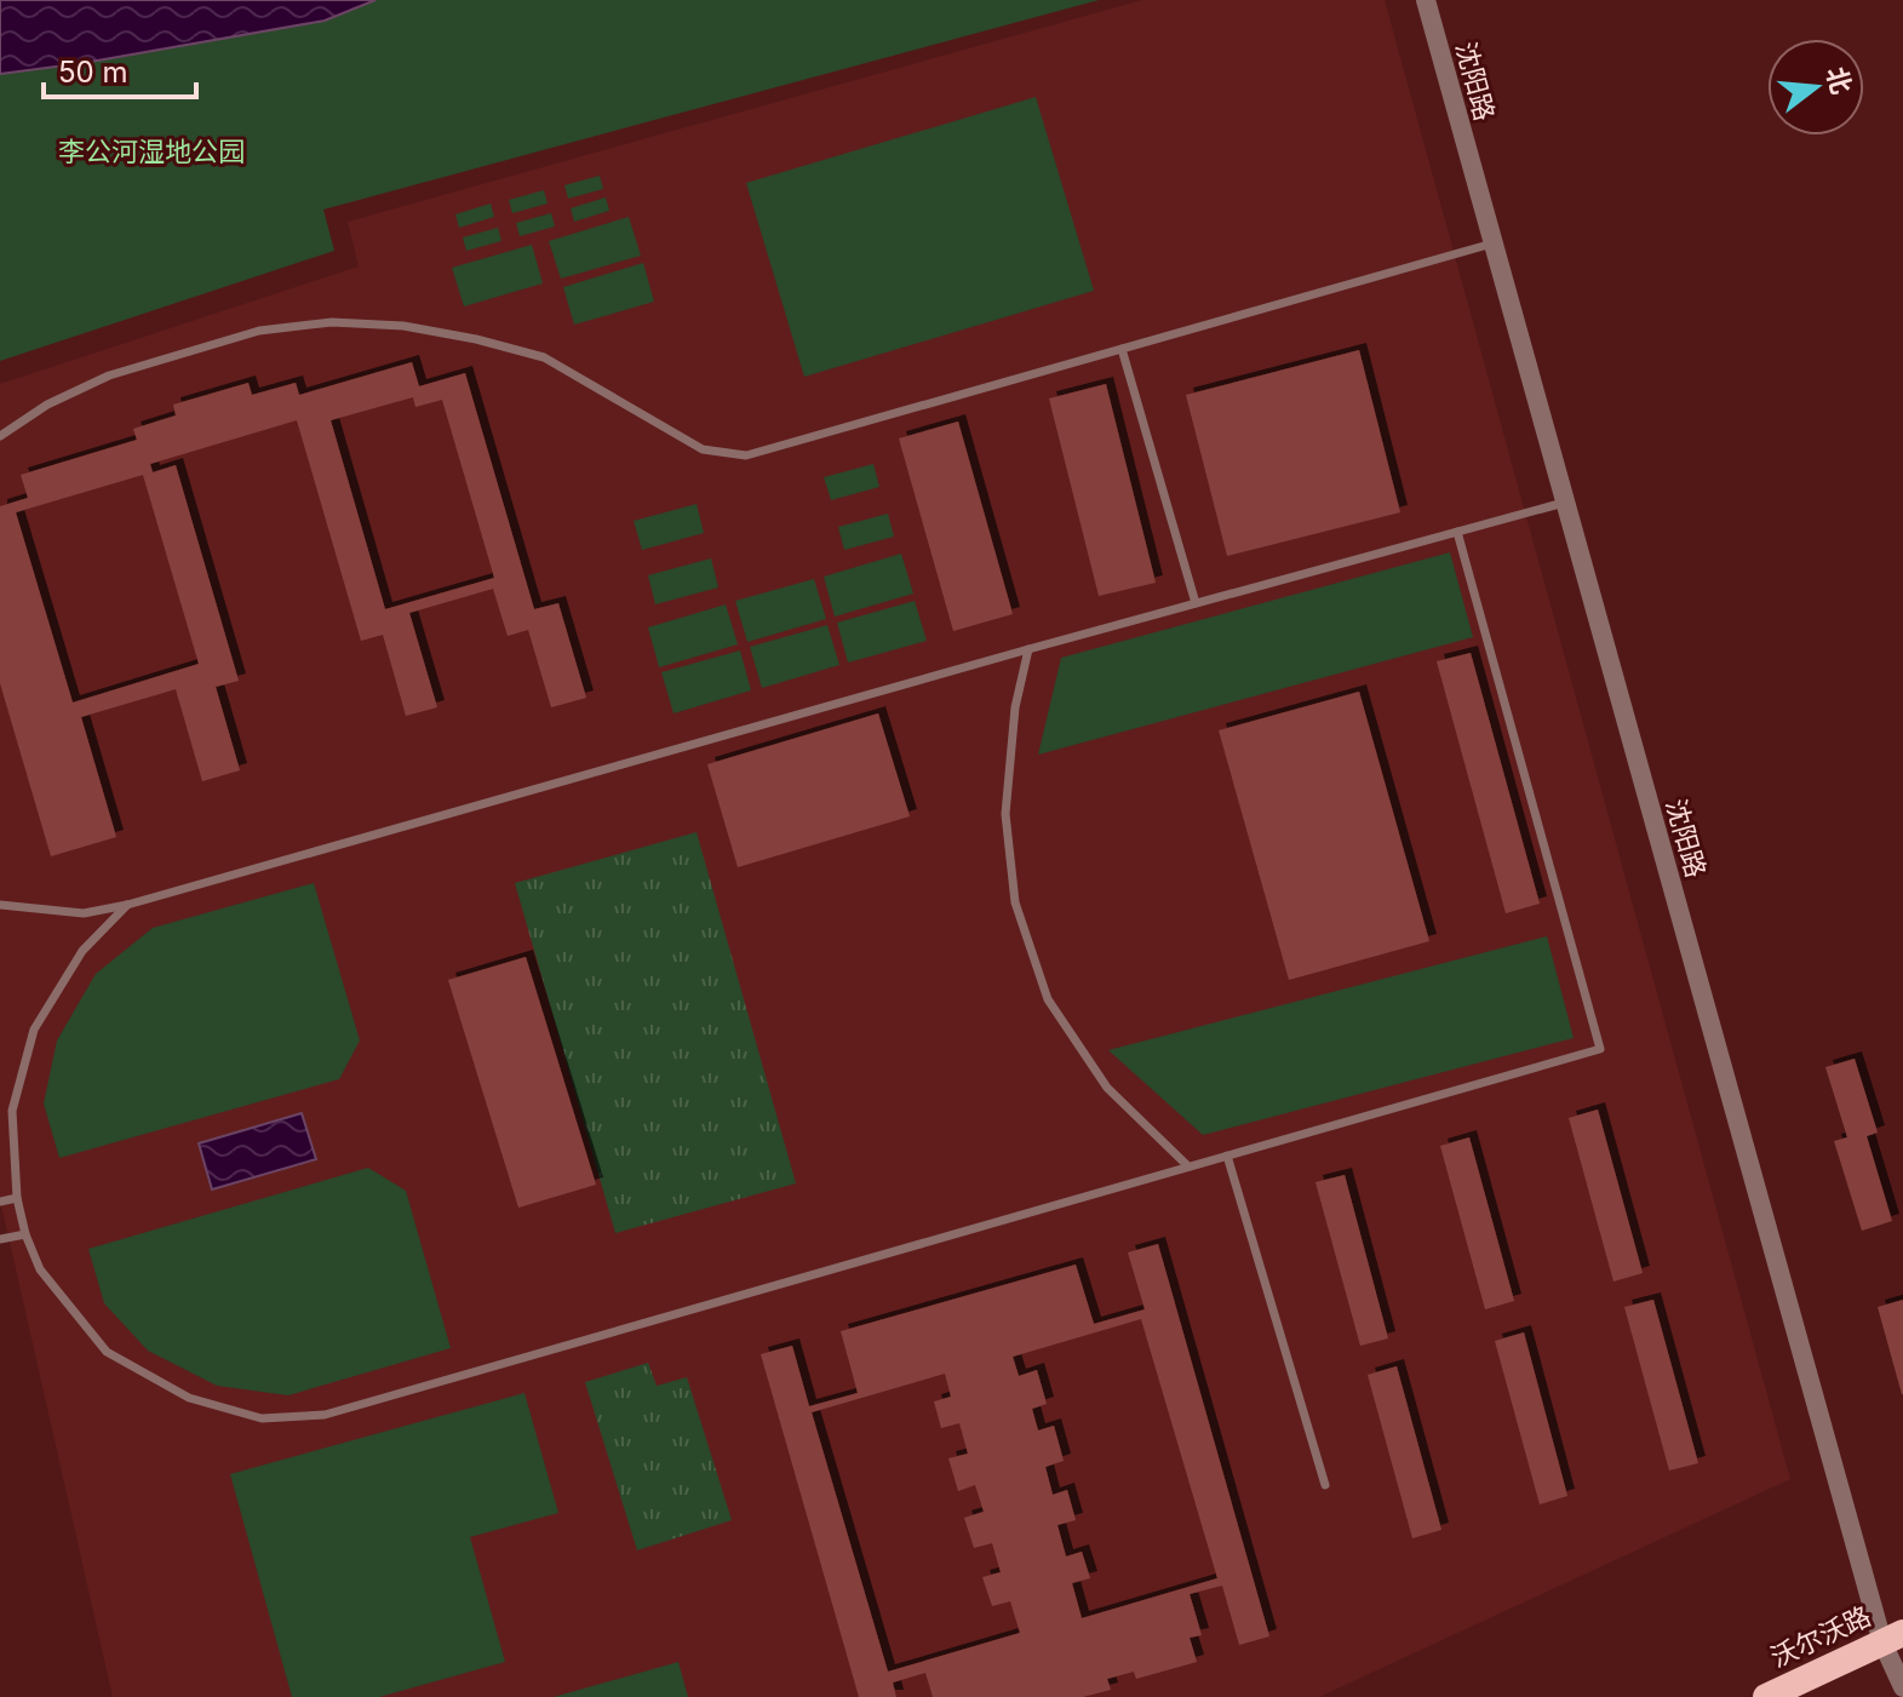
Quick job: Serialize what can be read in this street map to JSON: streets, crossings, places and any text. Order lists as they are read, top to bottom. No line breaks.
{"streets":{"highway":["沃尔沃路"],"street":["沈阳路"]},"crossings":[["沈阳路","沃尔沃路"]],"parks":["李公河湿地公园"],"scale_bar":"50 m","north":"right"}
